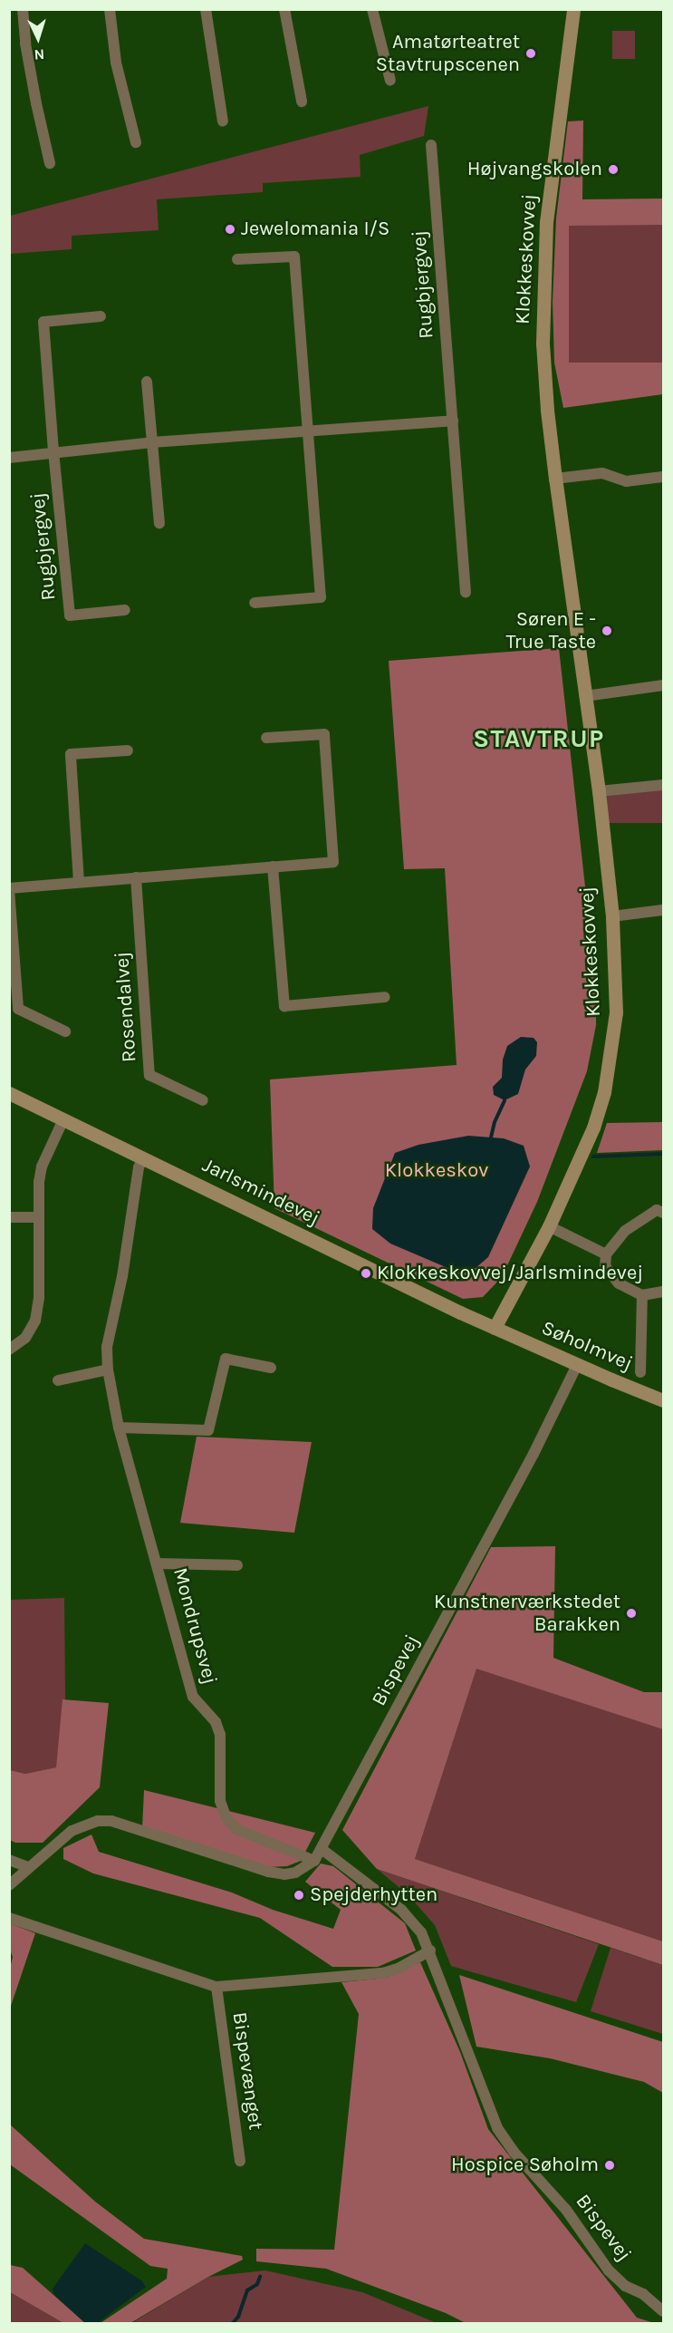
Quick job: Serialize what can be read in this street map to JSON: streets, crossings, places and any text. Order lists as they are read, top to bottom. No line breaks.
{"streets":{"street":["Klokkeskovvej","Rugbjergvej","Rosendalvej","Jarlsmindevej","Søholmvej","Mondrupsvej","Bispevej","Bispevænget"]},"crossings":[["Klokkeskovvej","Jarlsmindevej"],["Klokkeskovvej","Søholmvej"],["Jarlsmindevej","Søholmvej"],["Jarlsmindevej","Mondrupsvej"],["Søholmvej","Bispevej"],["Mondrupsvej","Bispevej"]],"districts":["STAVTRUP"],"parks":["Klokkeskov"],"places":["Amatørteatret Stavtrupscenen","Højvangskolen","Jewelomania I/S","Søren E - True Taste","Klokkeskovvej/Jarlsmindevej","Kunstnerværkstedet Barakken","Spejderhytten","Hospice Søholm"],"north":"bottom"}
